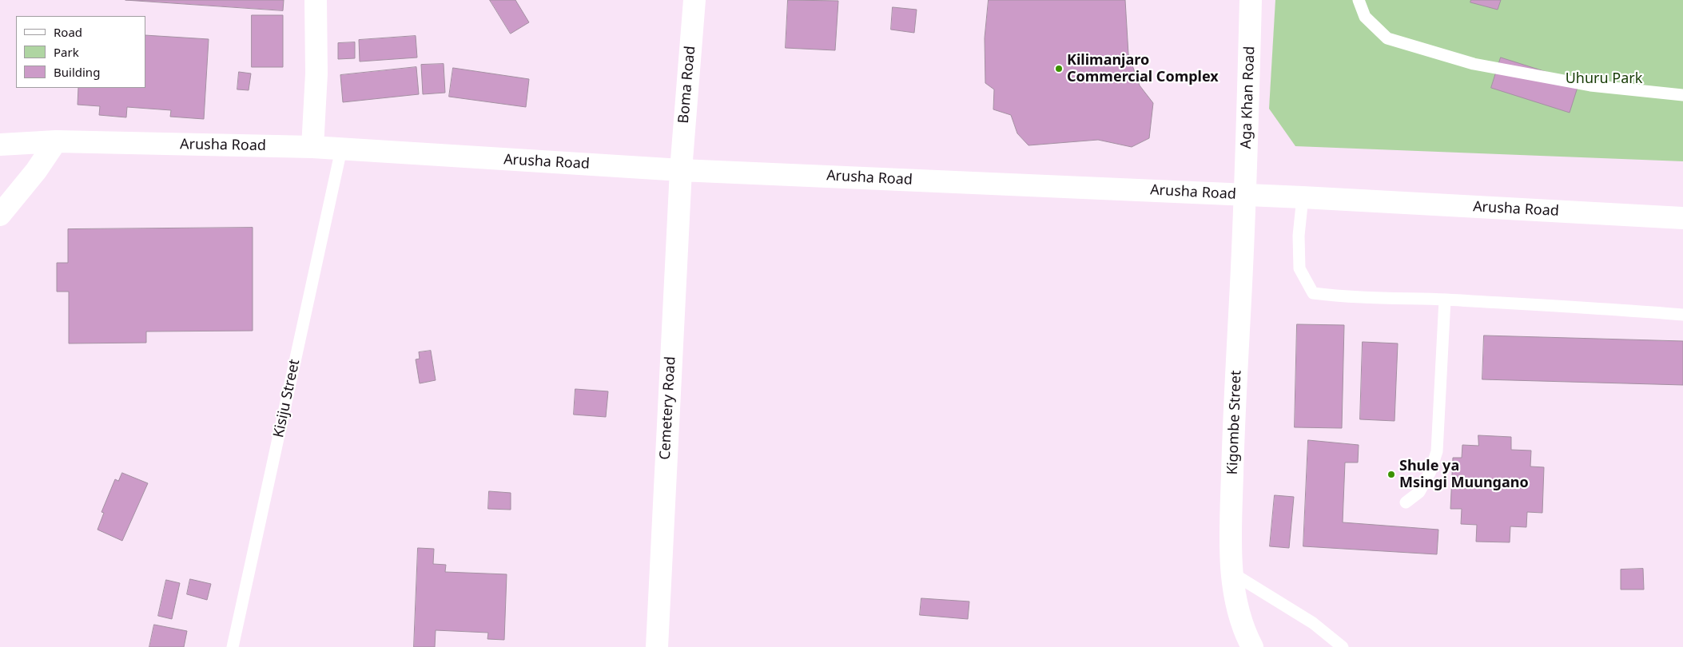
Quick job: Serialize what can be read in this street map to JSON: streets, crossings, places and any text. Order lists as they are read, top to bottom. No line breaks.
{"streets":{"main road":["Boma Road","Aga Khan Road","Arusha Road","Cemetery Road","Kigombe Street"],"lane":["Kisiju Street"]},"crossings":[["Boma Road","Arusha Road"],["Boma Road","Cemetery Road"],["Aga Khan Road","Arusha Road"],["Aga Khan Road","Kigombe Street"],["Arusha Road","Kisiju Street"],["Arusha Road","Cemetery Road"],["Arusha Road","Kigombe Street"]],"parks":["Uhuru Park"],"places":["Kilimanjaro Commercial Complex","Shule ya Msingi Muungano"],"legend":["Road","Park","Building"]}
